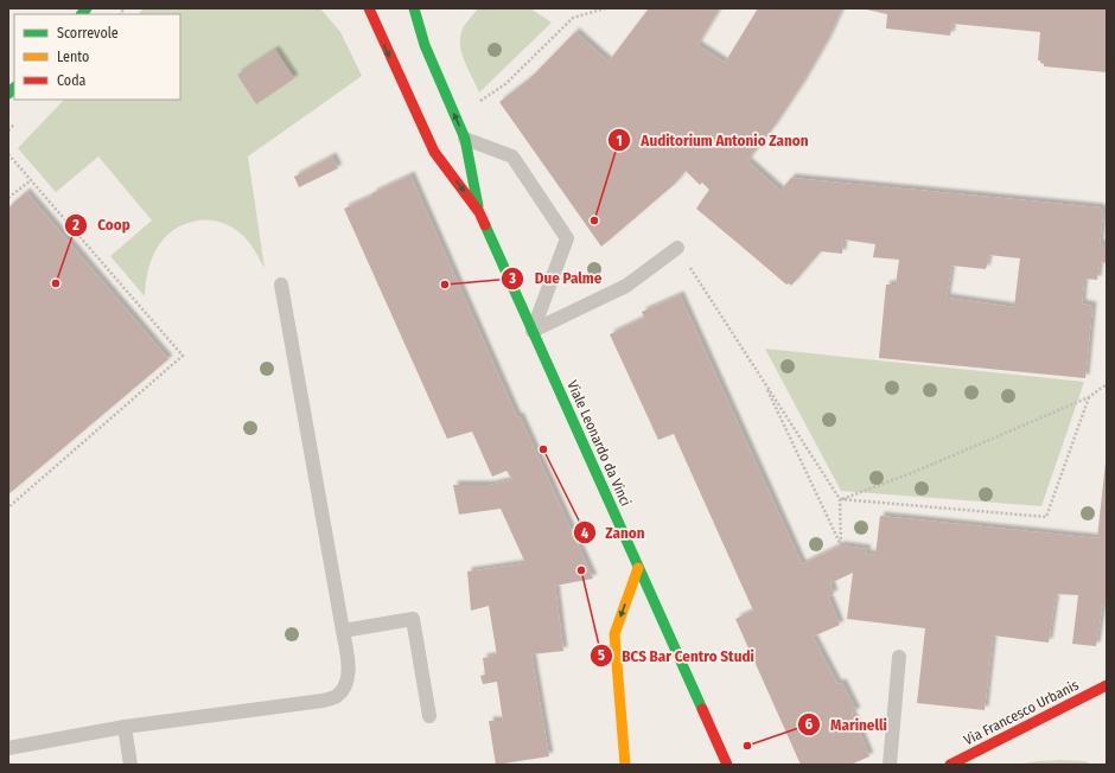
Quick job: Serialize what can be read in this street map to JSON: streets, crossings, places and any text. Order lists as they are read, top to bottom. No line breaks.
{"streets":{"main road":["Viale Leonardo da Vinci","Via Francesco Urbanis"]},"places":["Auditorium Antonio Zanon","Coop","Due Palme","Zanon","BCS Bar Centro Studi","Marinelli"],"legend":["Scorrevole","Lento","Coda"]}
